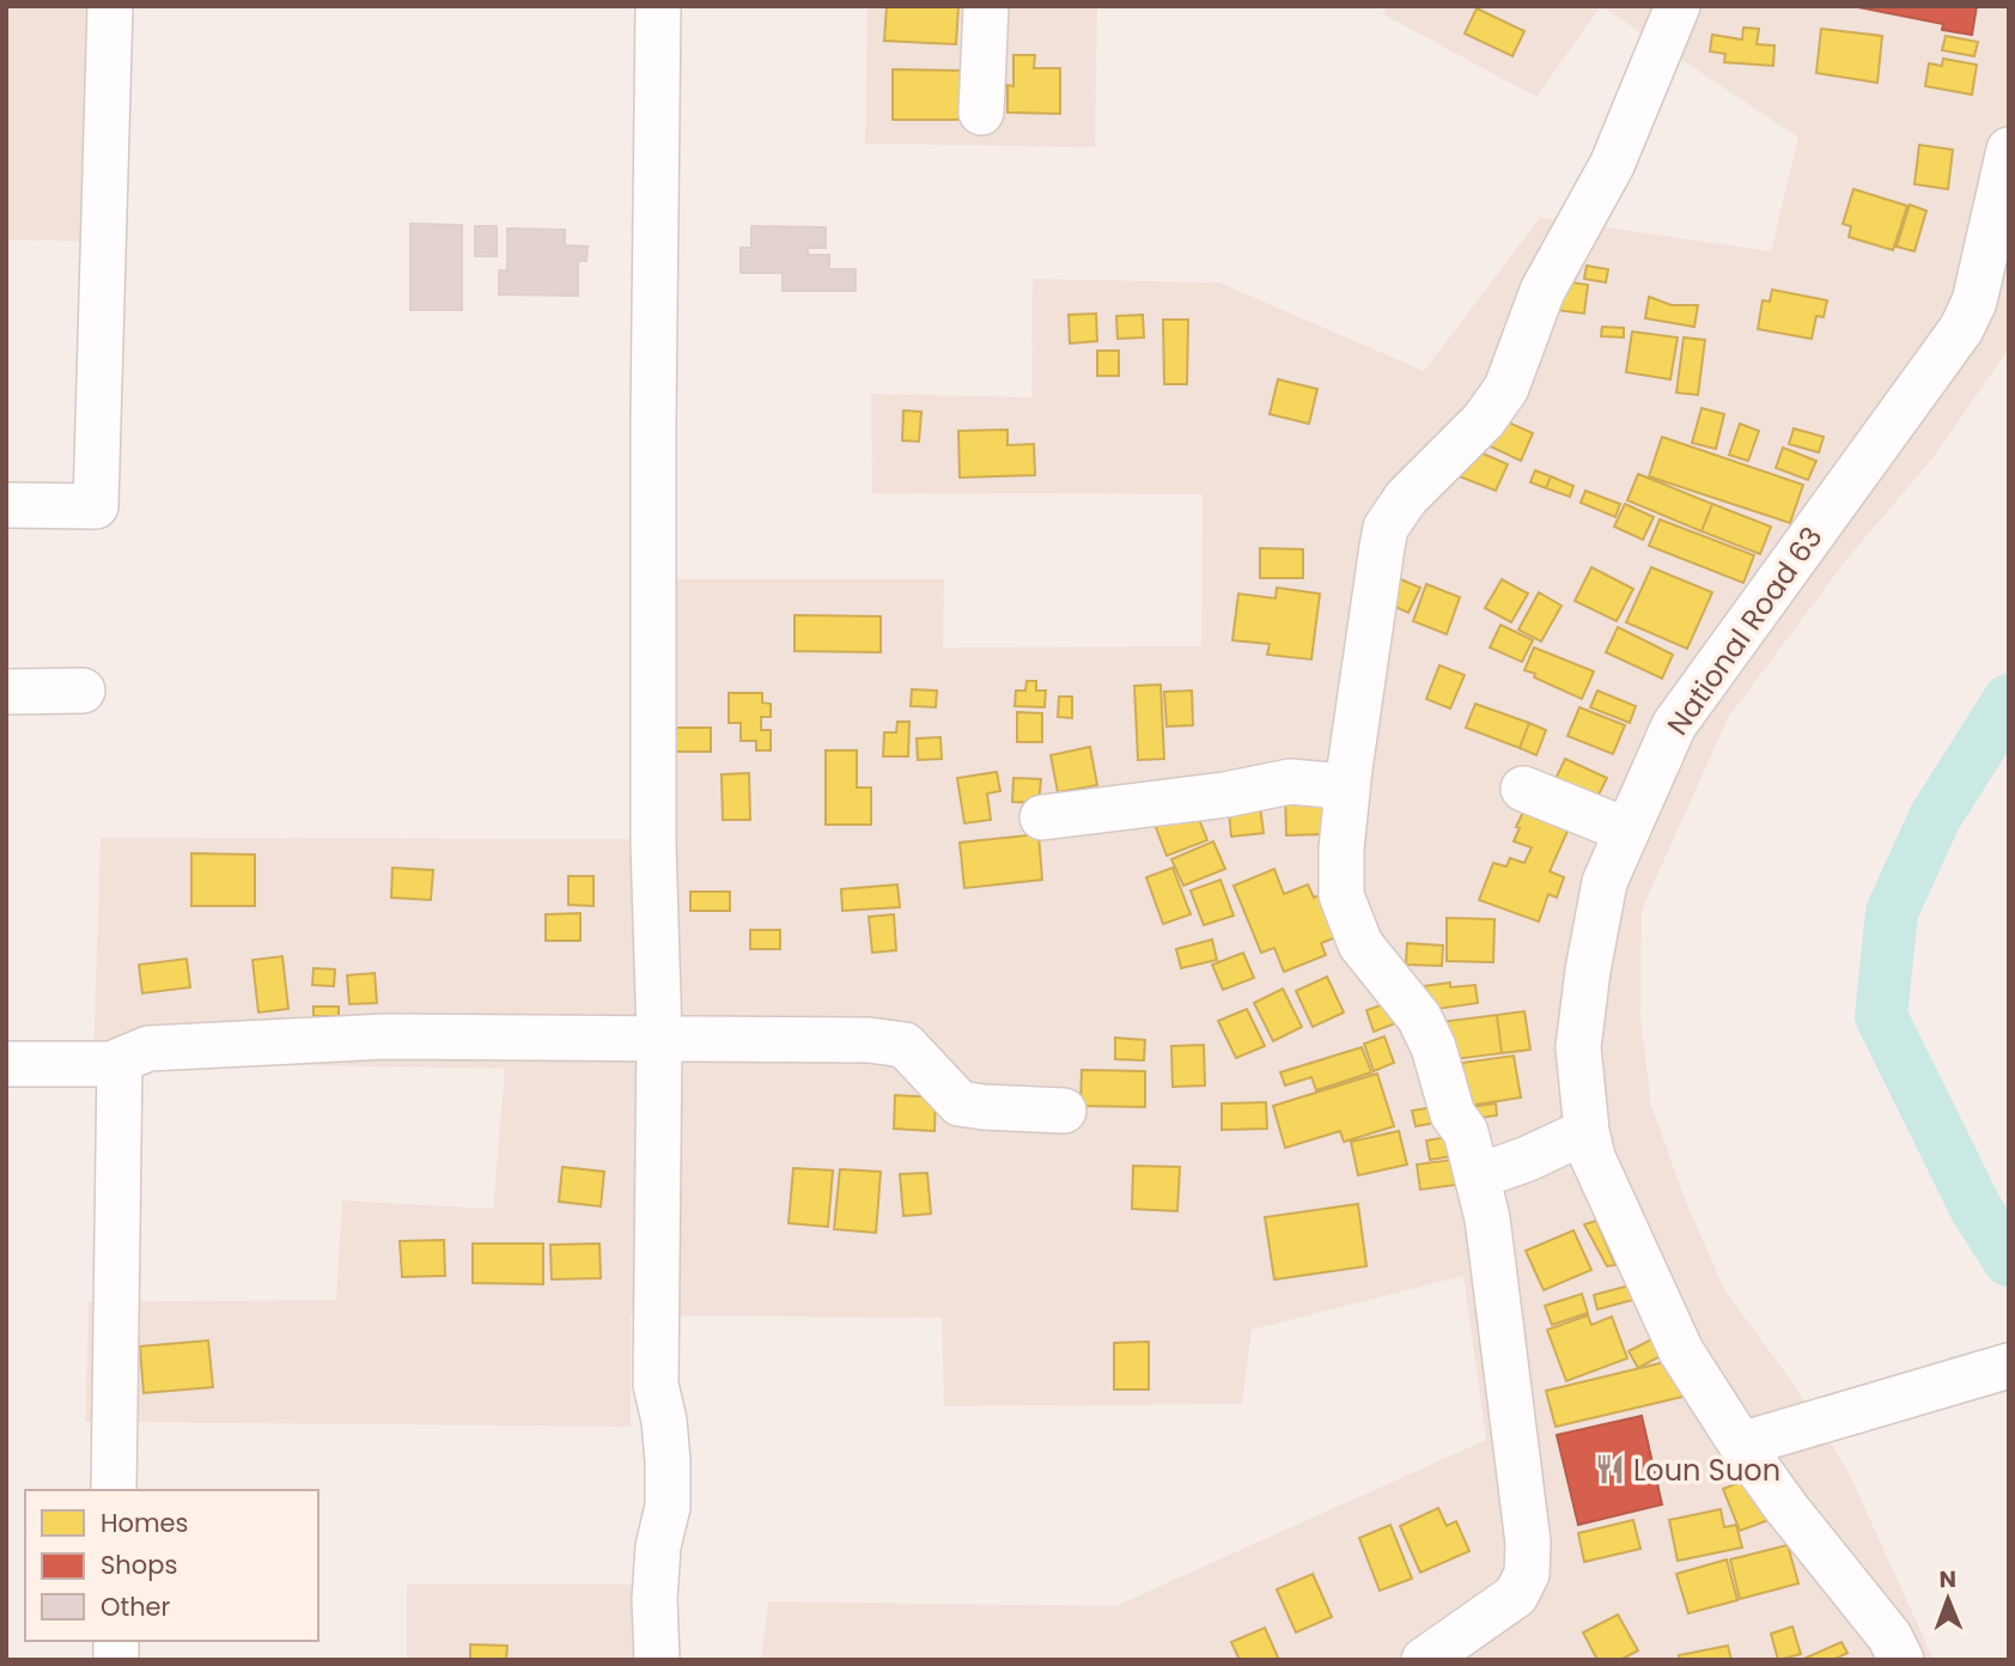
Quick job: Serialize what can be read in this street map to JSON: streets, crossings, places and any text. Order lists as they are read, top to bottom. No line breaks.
{"streets":{"street":["National Road 63"]},"places":{"restaurant":["Loun Suon"]},"legend":["Homes","Shops","Other"],"north":"top"}
